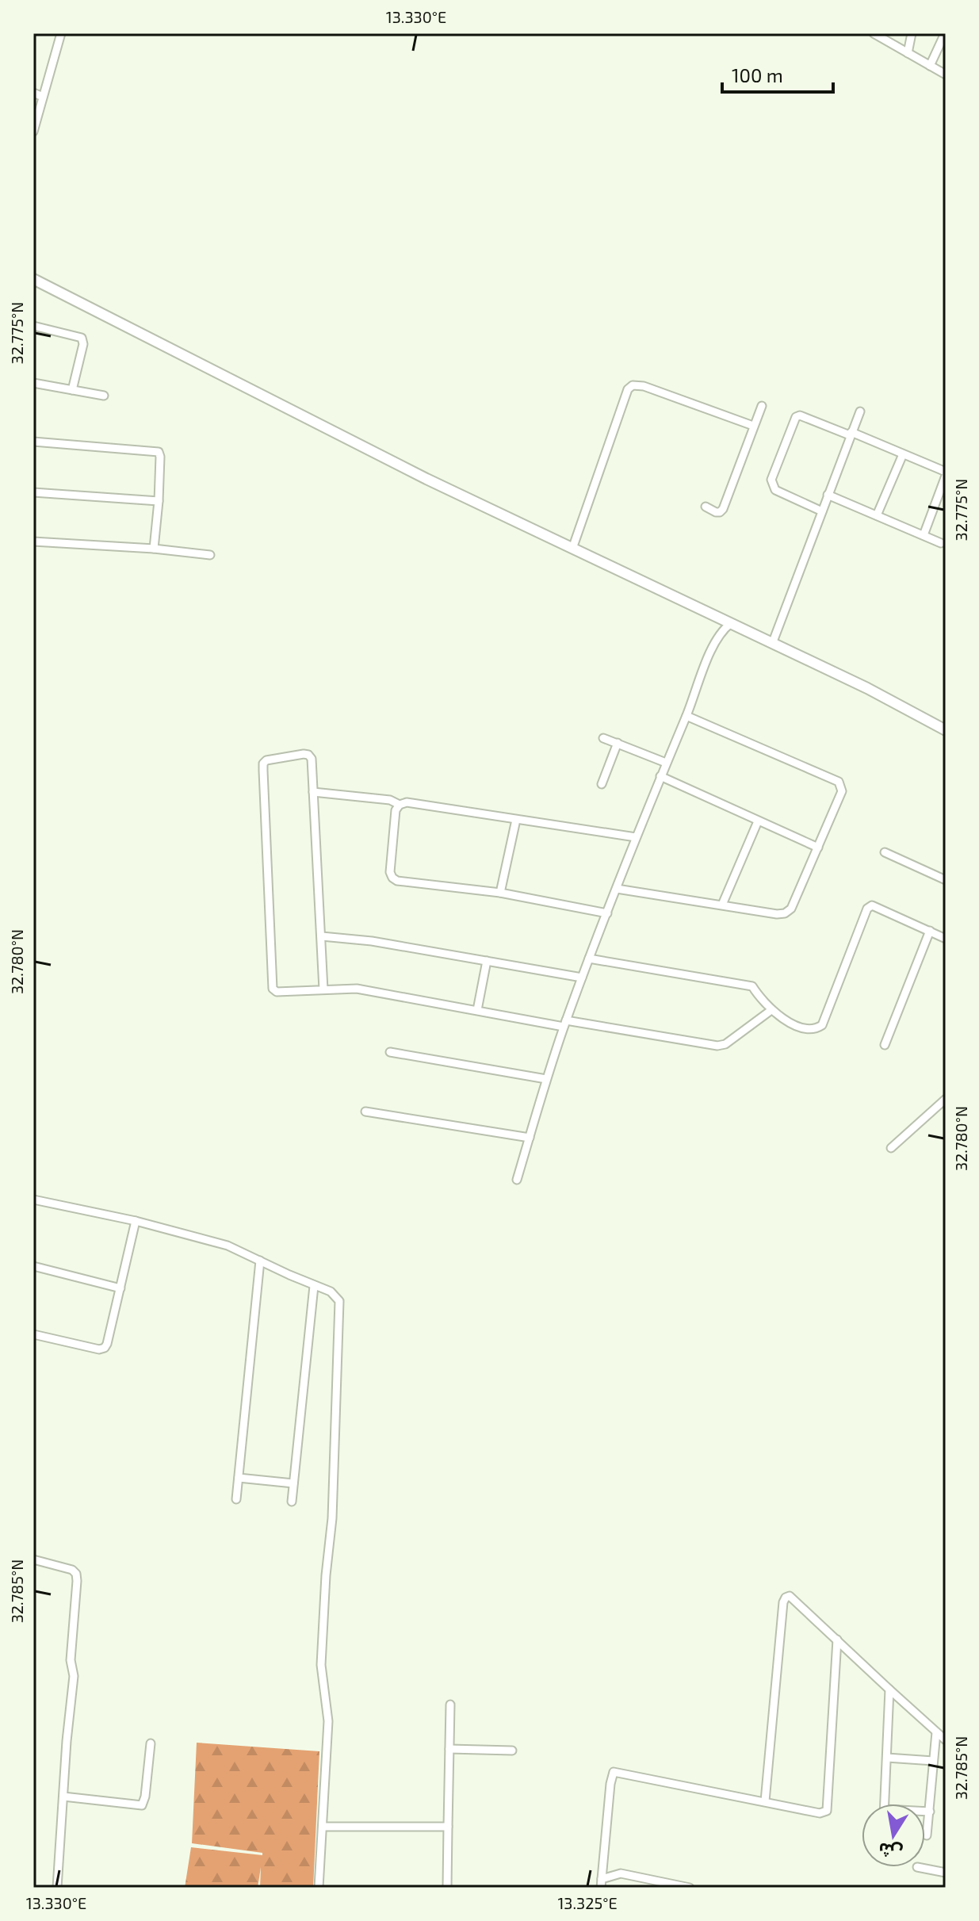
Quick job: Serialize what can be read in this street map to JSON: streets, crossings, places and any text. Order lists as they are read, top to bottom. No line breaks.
{"scale_bar":"100 m","north":"bottom","coordinates":["13.330°E","32.775°N","32.780°N","32.785°N","13.325°E"]}
